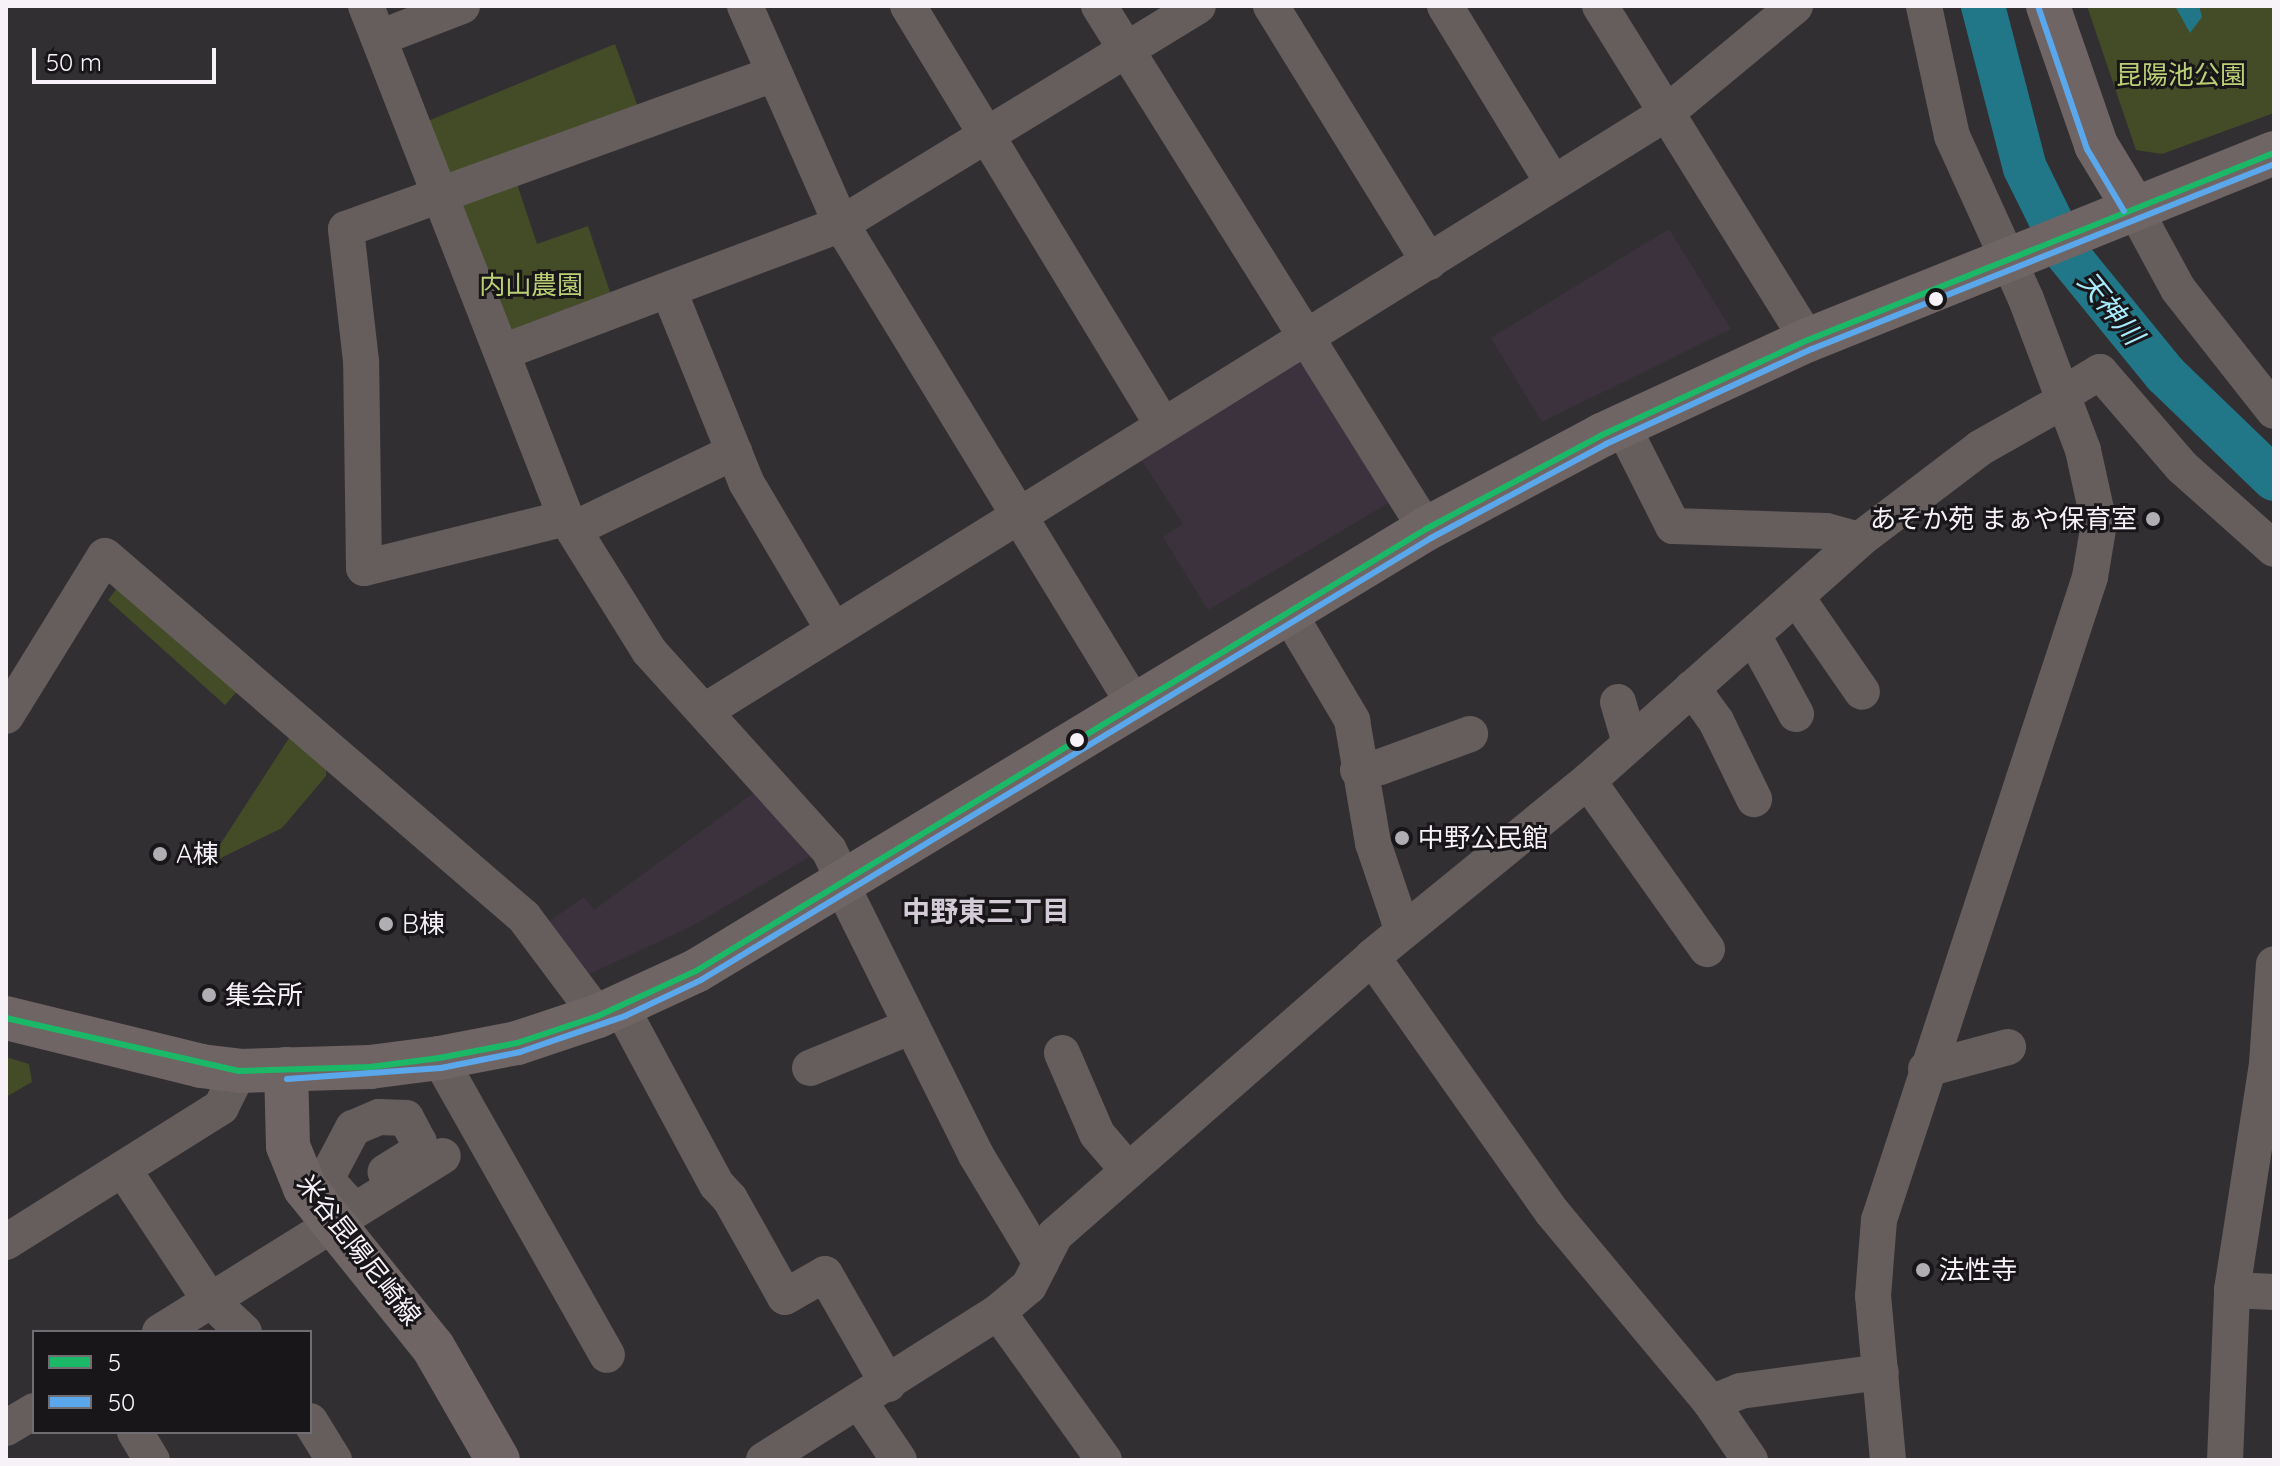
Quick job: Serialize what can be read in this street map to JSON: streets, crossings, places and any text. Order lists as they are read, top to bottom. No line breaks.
{"streets":{"main road":["米谷昆陽尼崎線"]},"districts":["中野東三丁目"],"water":["天神川"],"parks":["昆陽池公園","内山農園"],"places":["あそか苑 まぁや保育室","中野公民館","A棟","B棟","集会所","法性寺"],"lines":["transit line 50","transit line 5"],"legend":["5","50"],"scale_bar":"50 m"}
